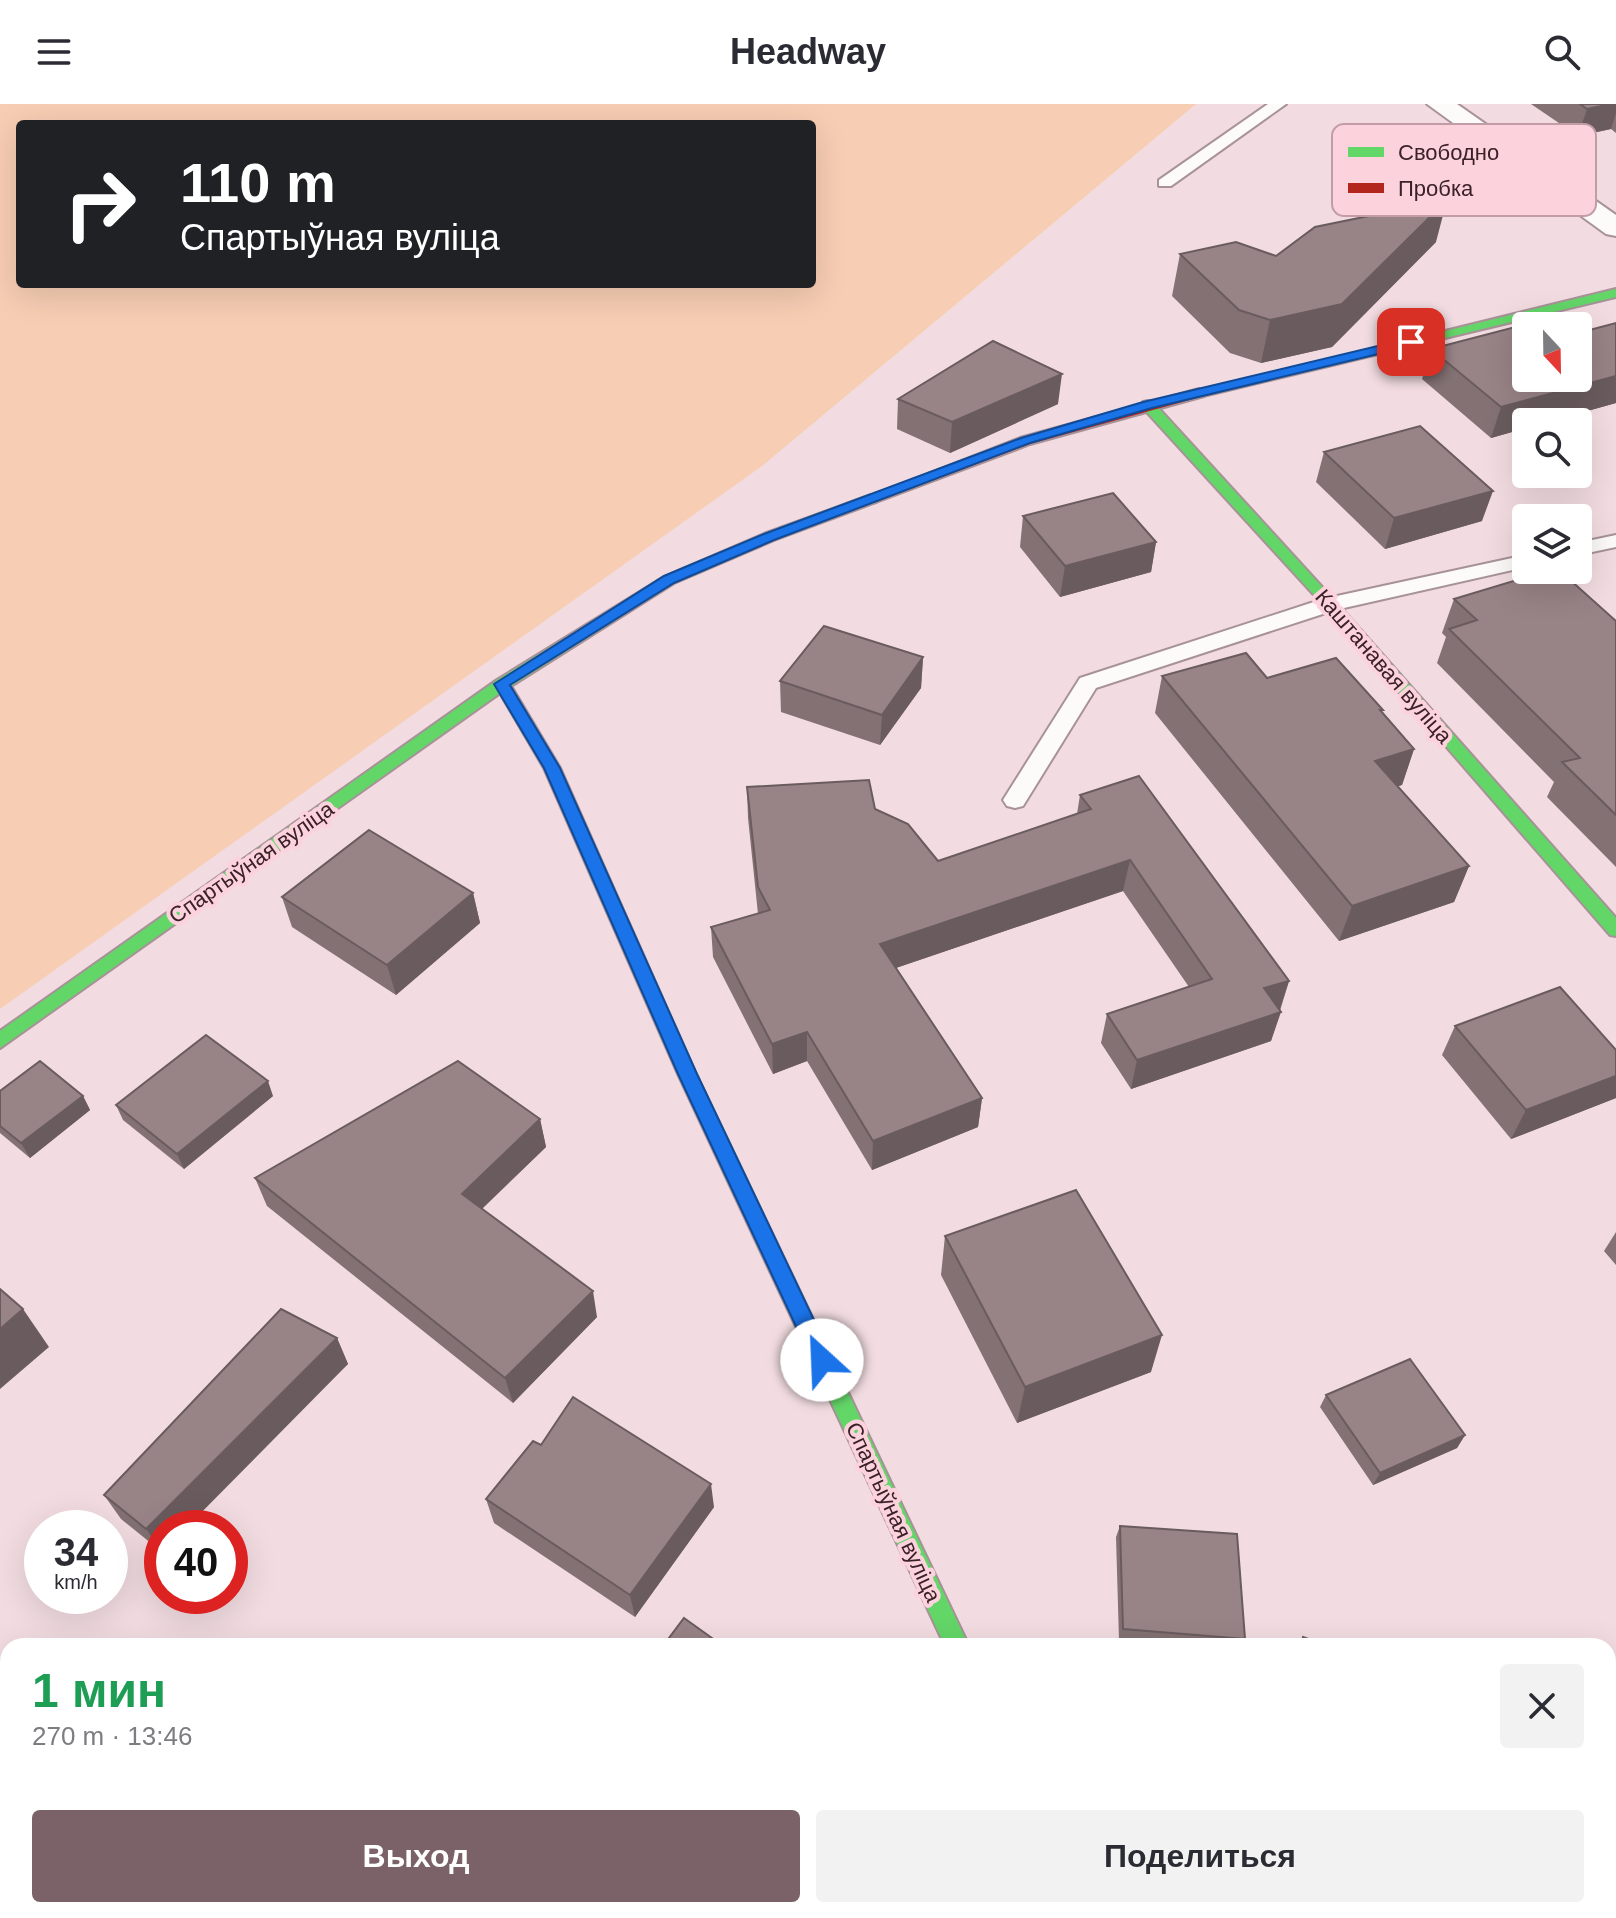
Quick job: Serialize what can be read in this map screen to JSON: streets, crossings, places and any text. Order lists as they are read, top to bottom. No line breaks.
{"streets":{"street":["Каштанавая вуліца","Спартыўная вуліца"]},"crossings":[["Каштанавая вуліца","Спартыўная вуліца"]],"legend":["Свободно","Пробка"],"north":"bottom","page":{"header":"Headway","turn":["110 m","Спартыўная вуліца"],"speed":"34 km/h","limit":"40","heading":["1 мин","270 m · 13:46"],"buttons":["Выход","Поделиться"]}}
